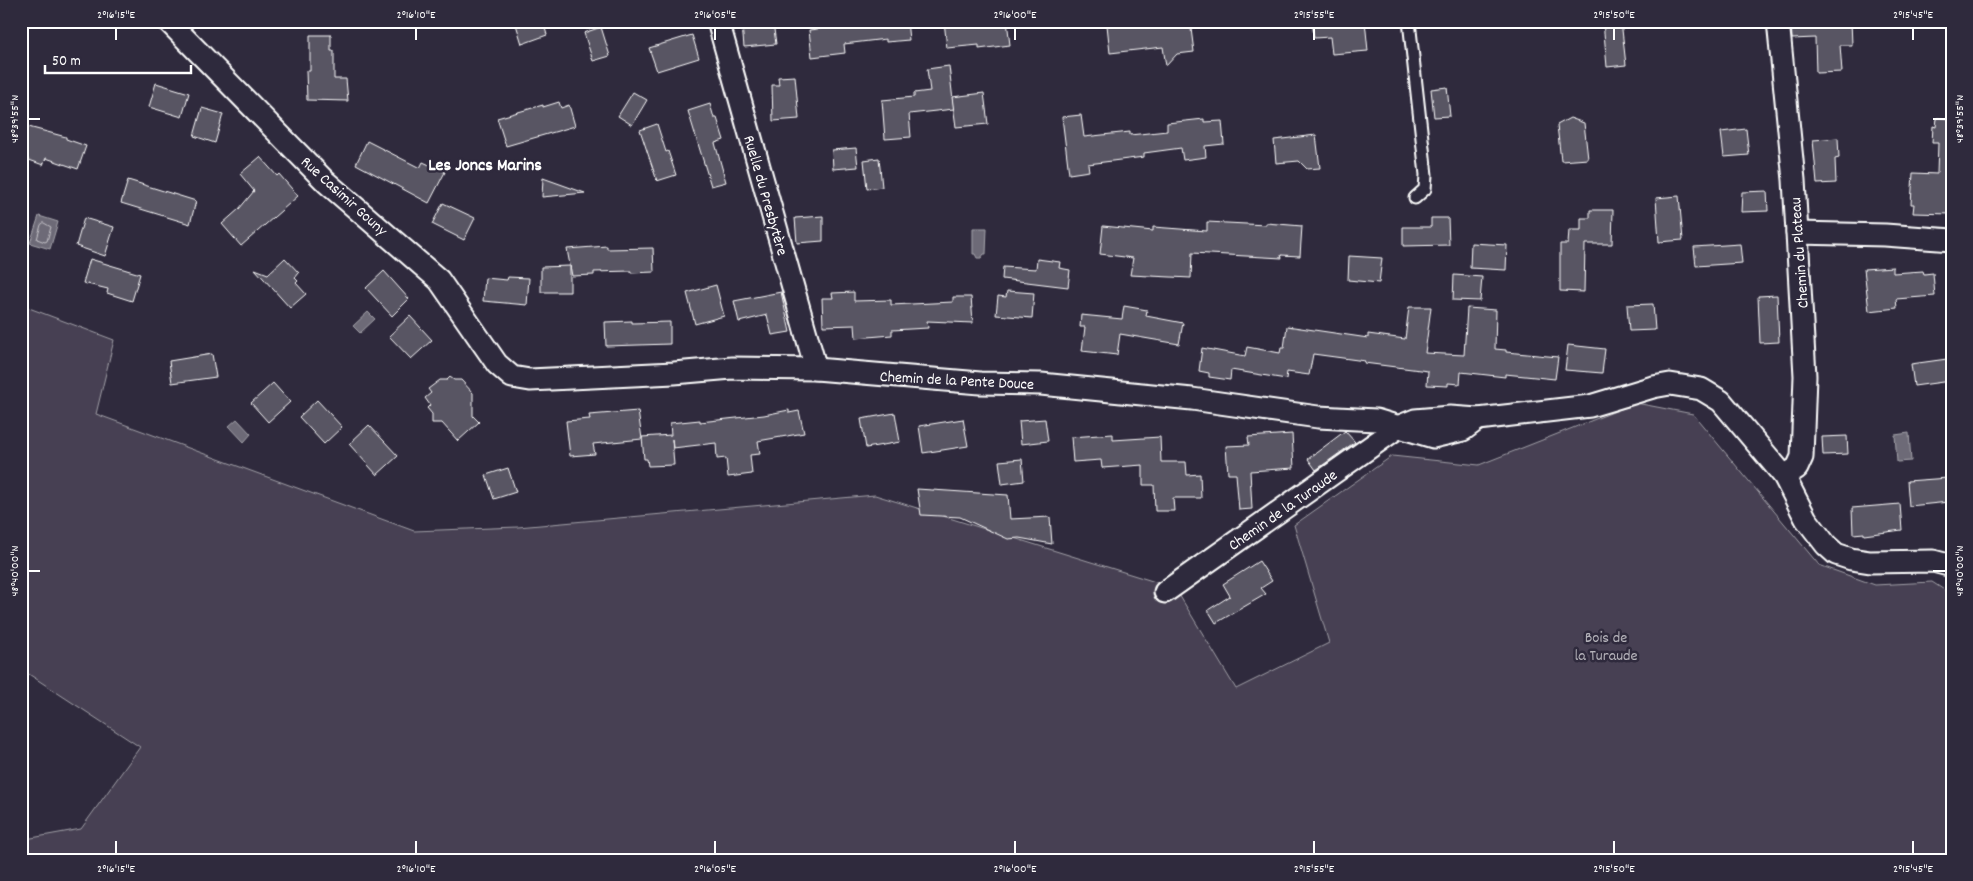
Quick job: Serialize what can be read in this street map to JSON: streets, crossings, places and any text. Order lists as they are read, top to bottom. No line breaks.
{"streets":{"street":["Rue Casimir Gouny","Ruelle du Presbytère","Chemin du Plateau","Chemin de la Pente Douce","Chemin de la Turaude"]},"crossings":[["Rue Casimir Gouny","Chemin de la Pente Douce"],["Ruelle du Presbytère","Chemin de la Pente Douce"],["Chemin du Plateau","Chemin de la Turaude"],["Chemin de la Pente Douce","Chemin de la Turaude"]],"districts":["Les Joncs Marins"],"parks":["Bois de la Turaude"],"scale_bar":"50 m","coordinates":["2°16'15\"E","2°16'10\"E","2°16'05\"E","2°16'00\"E","2°15'55\"E","2°15'50\"E","2°15'45\"E","48°39'55\"N","48°40'00\"N"]}
